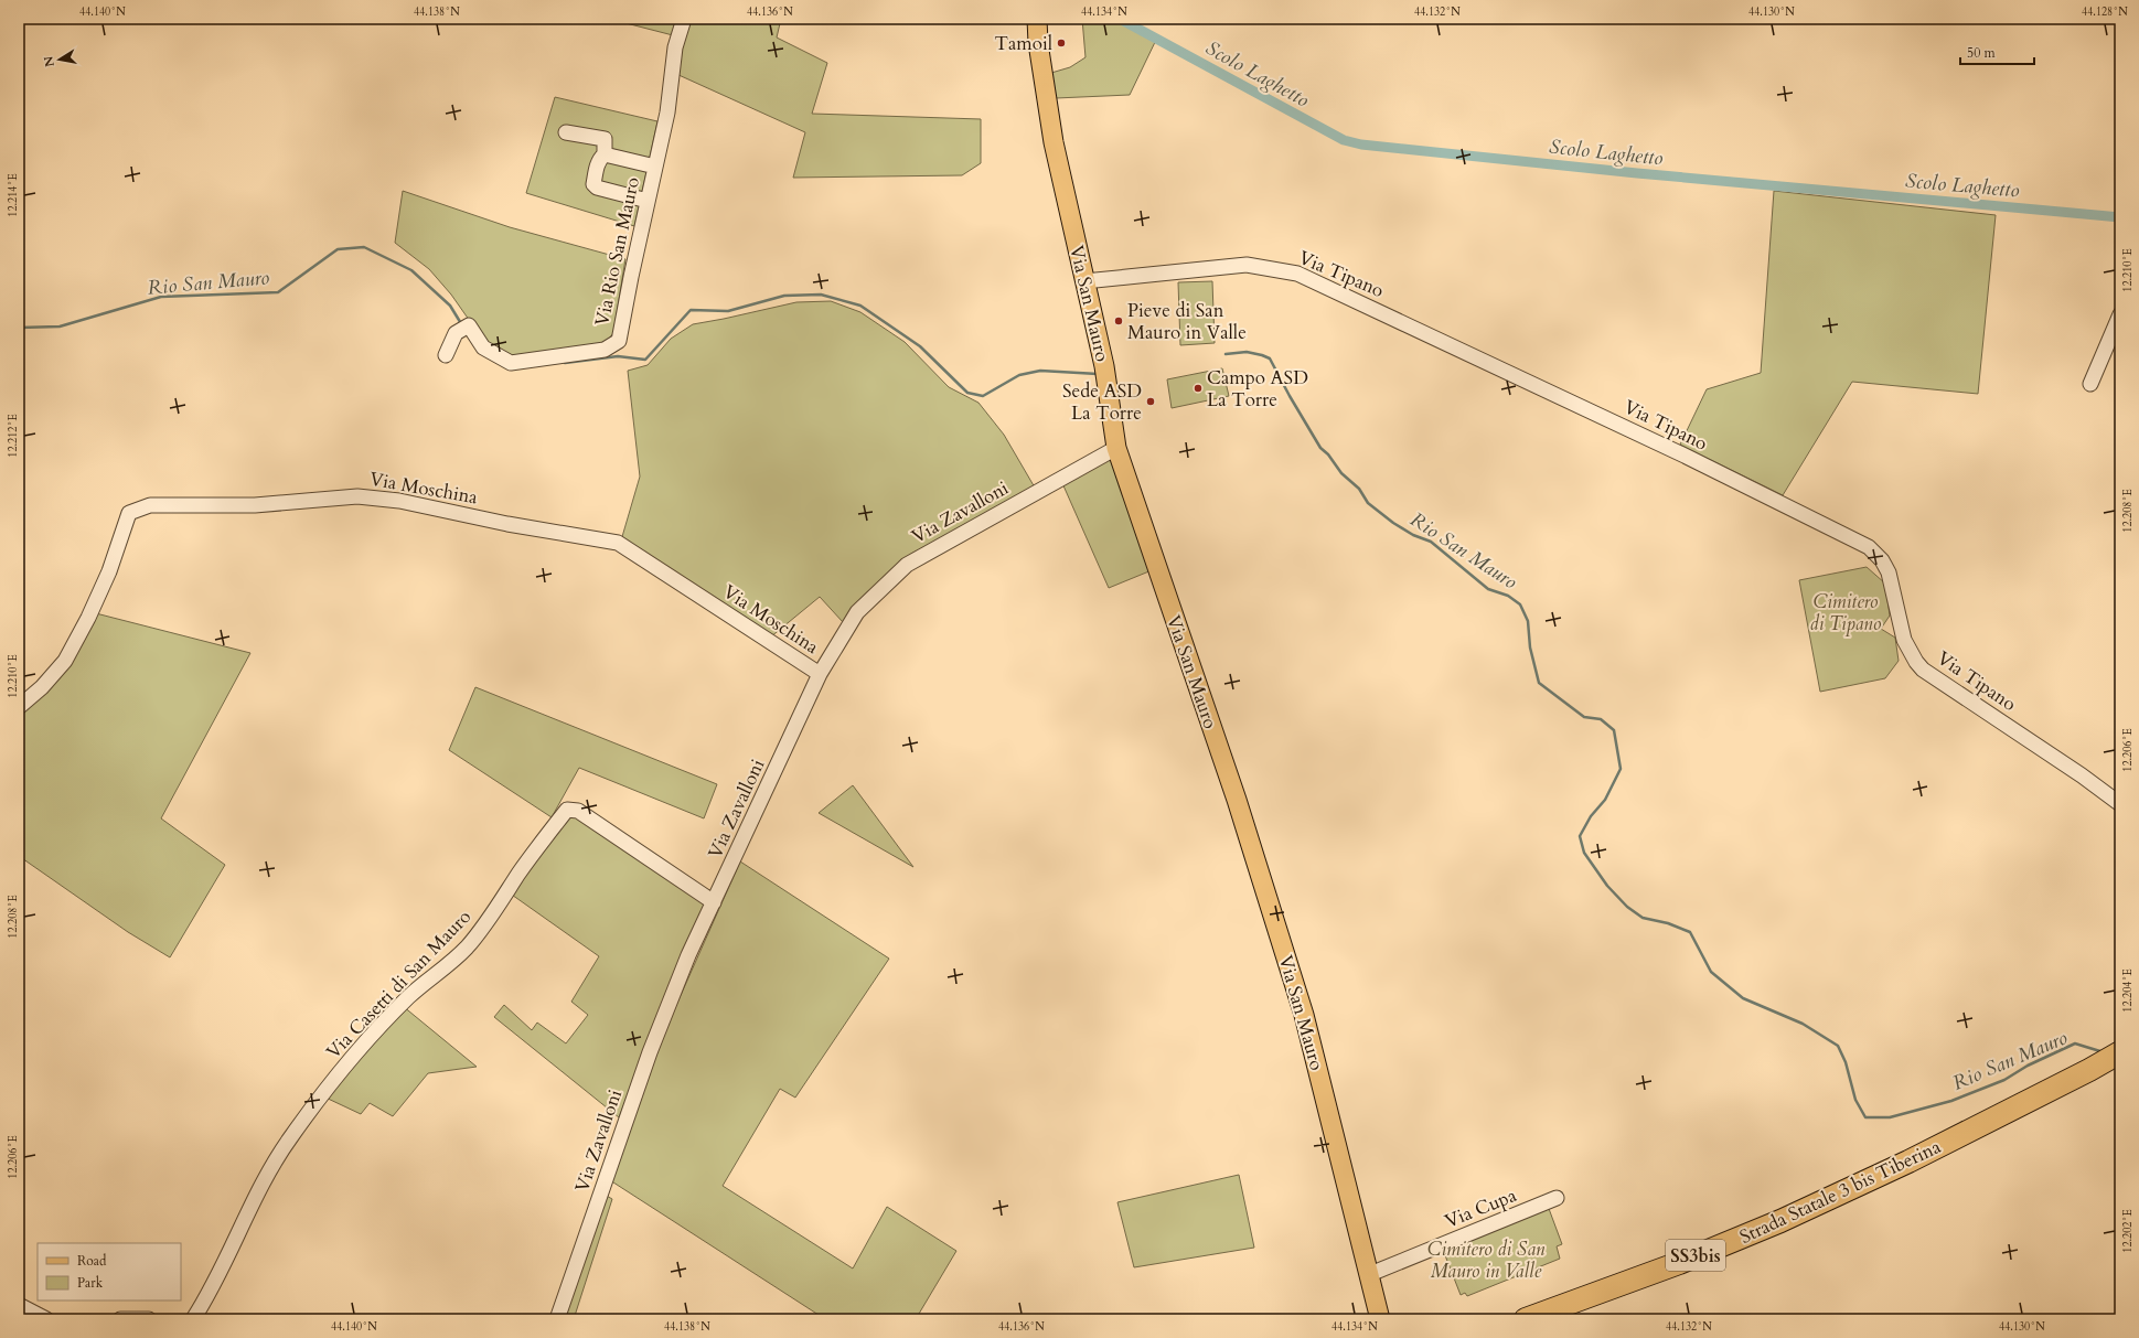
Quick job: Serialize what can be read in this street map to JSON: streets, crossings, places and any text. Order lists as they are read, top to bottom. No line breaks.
{"streets":{"highway":["Strada Statale 3 bis Tiberina","SS3bis"],"main road":["Via San Mauro"],"street":["Via Rio San Mauro","Via Tipano","Via Moschina","Via Zavalloni","Via Casetti di San Mauro","Via Cupa"]},"crossings":[["Via Tipano","Via San Mauro"],["Via San Mauro","Via Zavalloni"],["Via San Mauro","Via Cupa"],["Via Moschina","Via Zavalloni"],["Via Zavalloni","Via Casetti di San Mauro"]],"water":["Scolo Laghetto","Rio San Mauro"],"parks":["Cimitero di Tipano","Cimitero di San Mauro in Valle"],"places":["Tamoil","Pieve di San Mauro in Valle","Campo ASD La Torre","Sede ASD La Torre"],"legend":["Road","Park"],"scale_bar":"50 m","north":"left","coordinates":["44.140°N","44.138°N","44.136°N","44.134°N","44.132°N","44.130°N","44.128°N","12.214°E","12.210°E","12.212°E","12.208°E","12.206°E","12.204°E","12.202°E"]}
